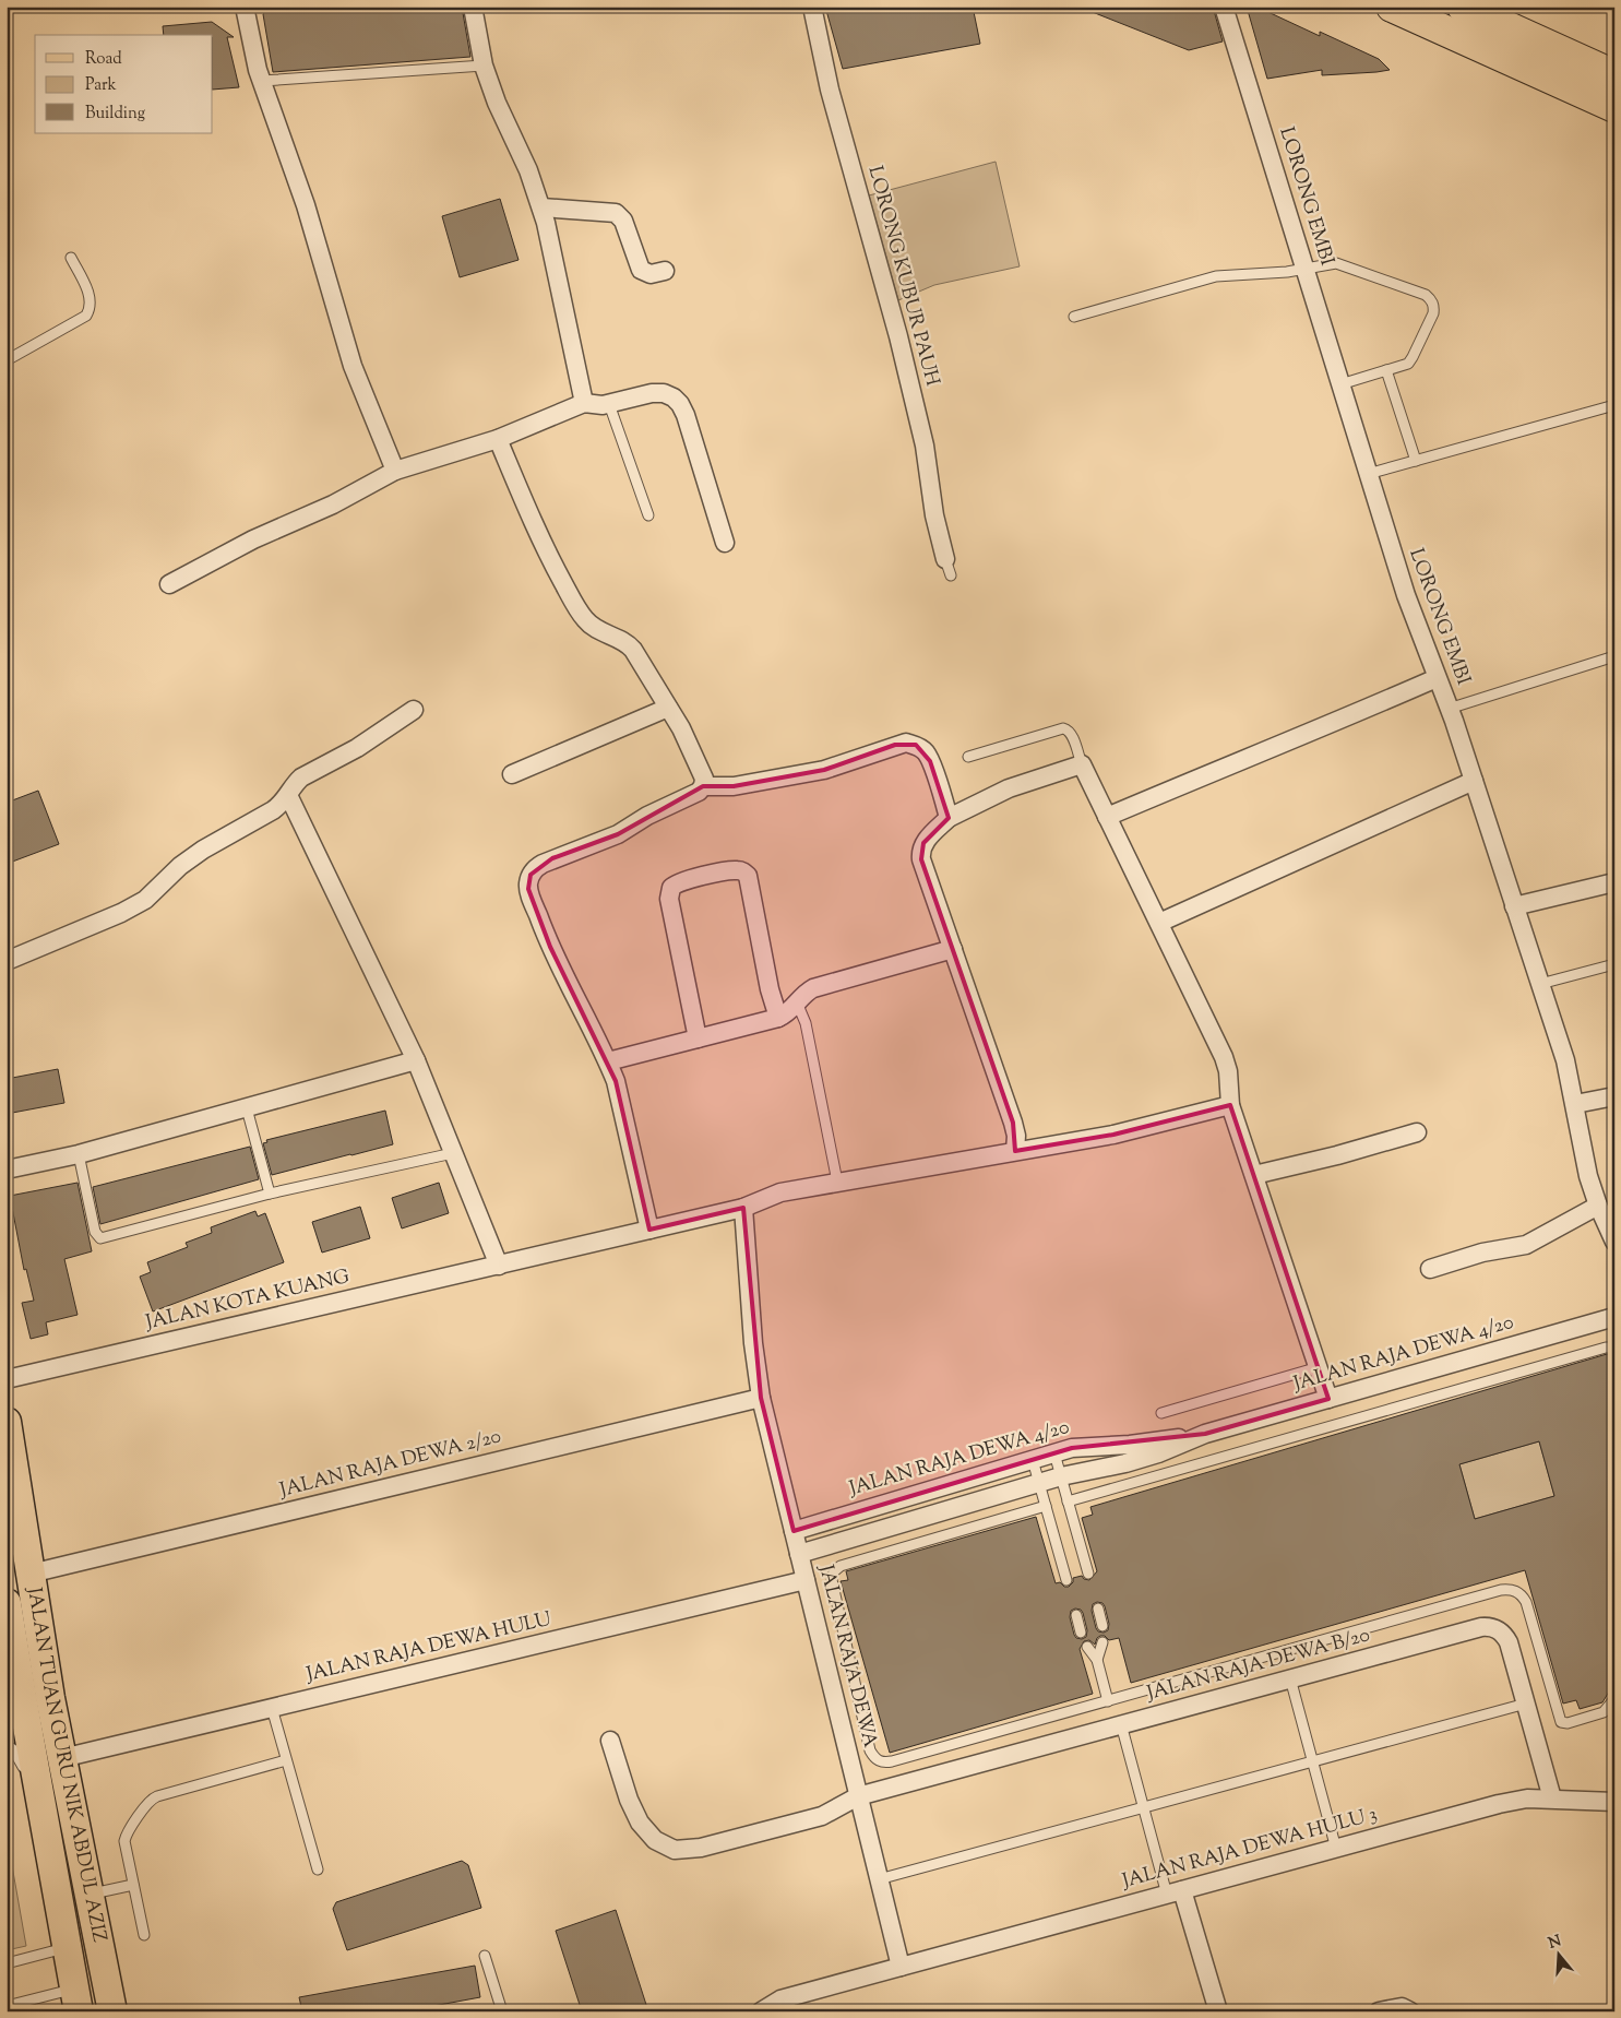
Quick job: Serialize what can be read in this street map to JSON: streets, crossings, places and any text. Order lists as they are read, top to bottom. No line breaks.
{"streets":{"main road":["JALAN TUAN GURU NIK ABDUL AZIZ"],"street":["LORONG EMBI","LORONG KUBUR PAUH","JALAN KOTA KUANG","JALAN RAJA DEWA 4/20","JALAN RAJA DEWA 2/20","JALAN RAJA DEWA HULU","JALAN RAJA DEWA","JALAN RAJA DEWA B/20","JALAN RAJA DEWA HULU 3"]},"crossings":[["JALAN KOTA KUANG","JALAN RAJA DEWA"],["JALAN RAJA DEWA 4/20","JALAN RAJA DEWA"],["JALAN RAJA DEWA 2/20","JALAN RAJA DEWA"],["JALAN RAJA DEWA 2/20","JALAN TUAN GURU NIK ABDUL AZIZ"],["JALAN RAJA DEWA HULU","JALAN RAJA DEWA"],["JALAN RAJA DEWA HULU","JALAN TUAN GURU NIK ABDUL AZIZ"],["JALAN RAJA DEWA","JALAN RAJA DEWA B/20"],["JALAN RAJA DEWA","JALAN RAJA DEWA HULU 3"],["JALAN RAJA DEWA B/20","JALAN RAJA DEWA HULU 3"]],"legend":["Road","Park","Building"],"north":"top"}
